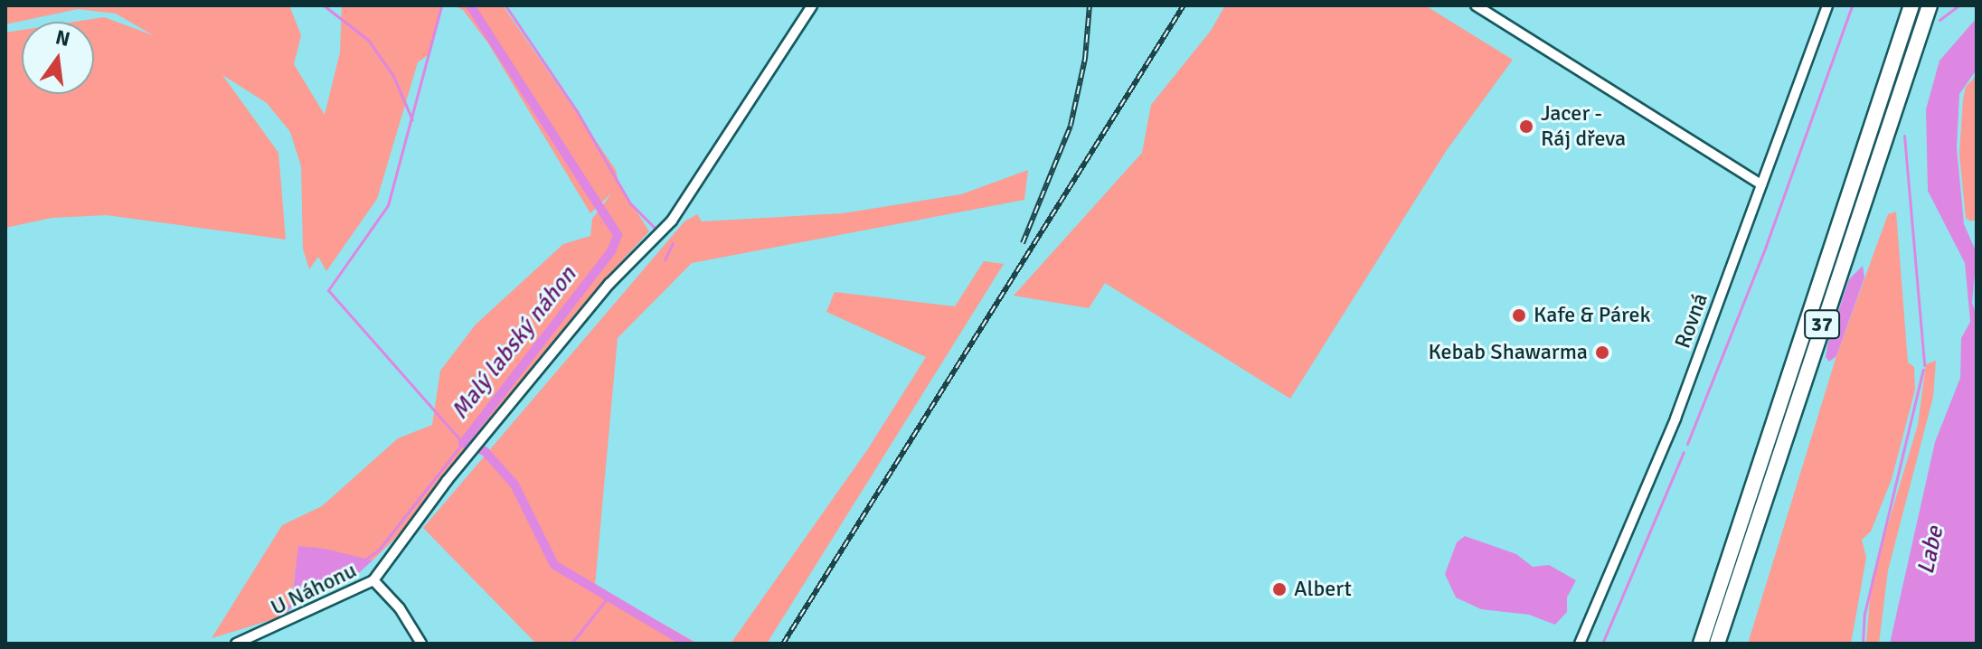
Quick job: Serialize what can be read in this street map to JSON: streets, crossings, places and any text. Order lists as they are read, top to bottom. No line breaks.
{"streets":{"main road":["37"],"street":["Rovná","U Náhonu"]},"water":["Malý labský náhon","Labe"],"places":["Jacer - Ráj dřeva","Kafe & Párek","Kebab Shawarma","Albert"],"north":"top"}
